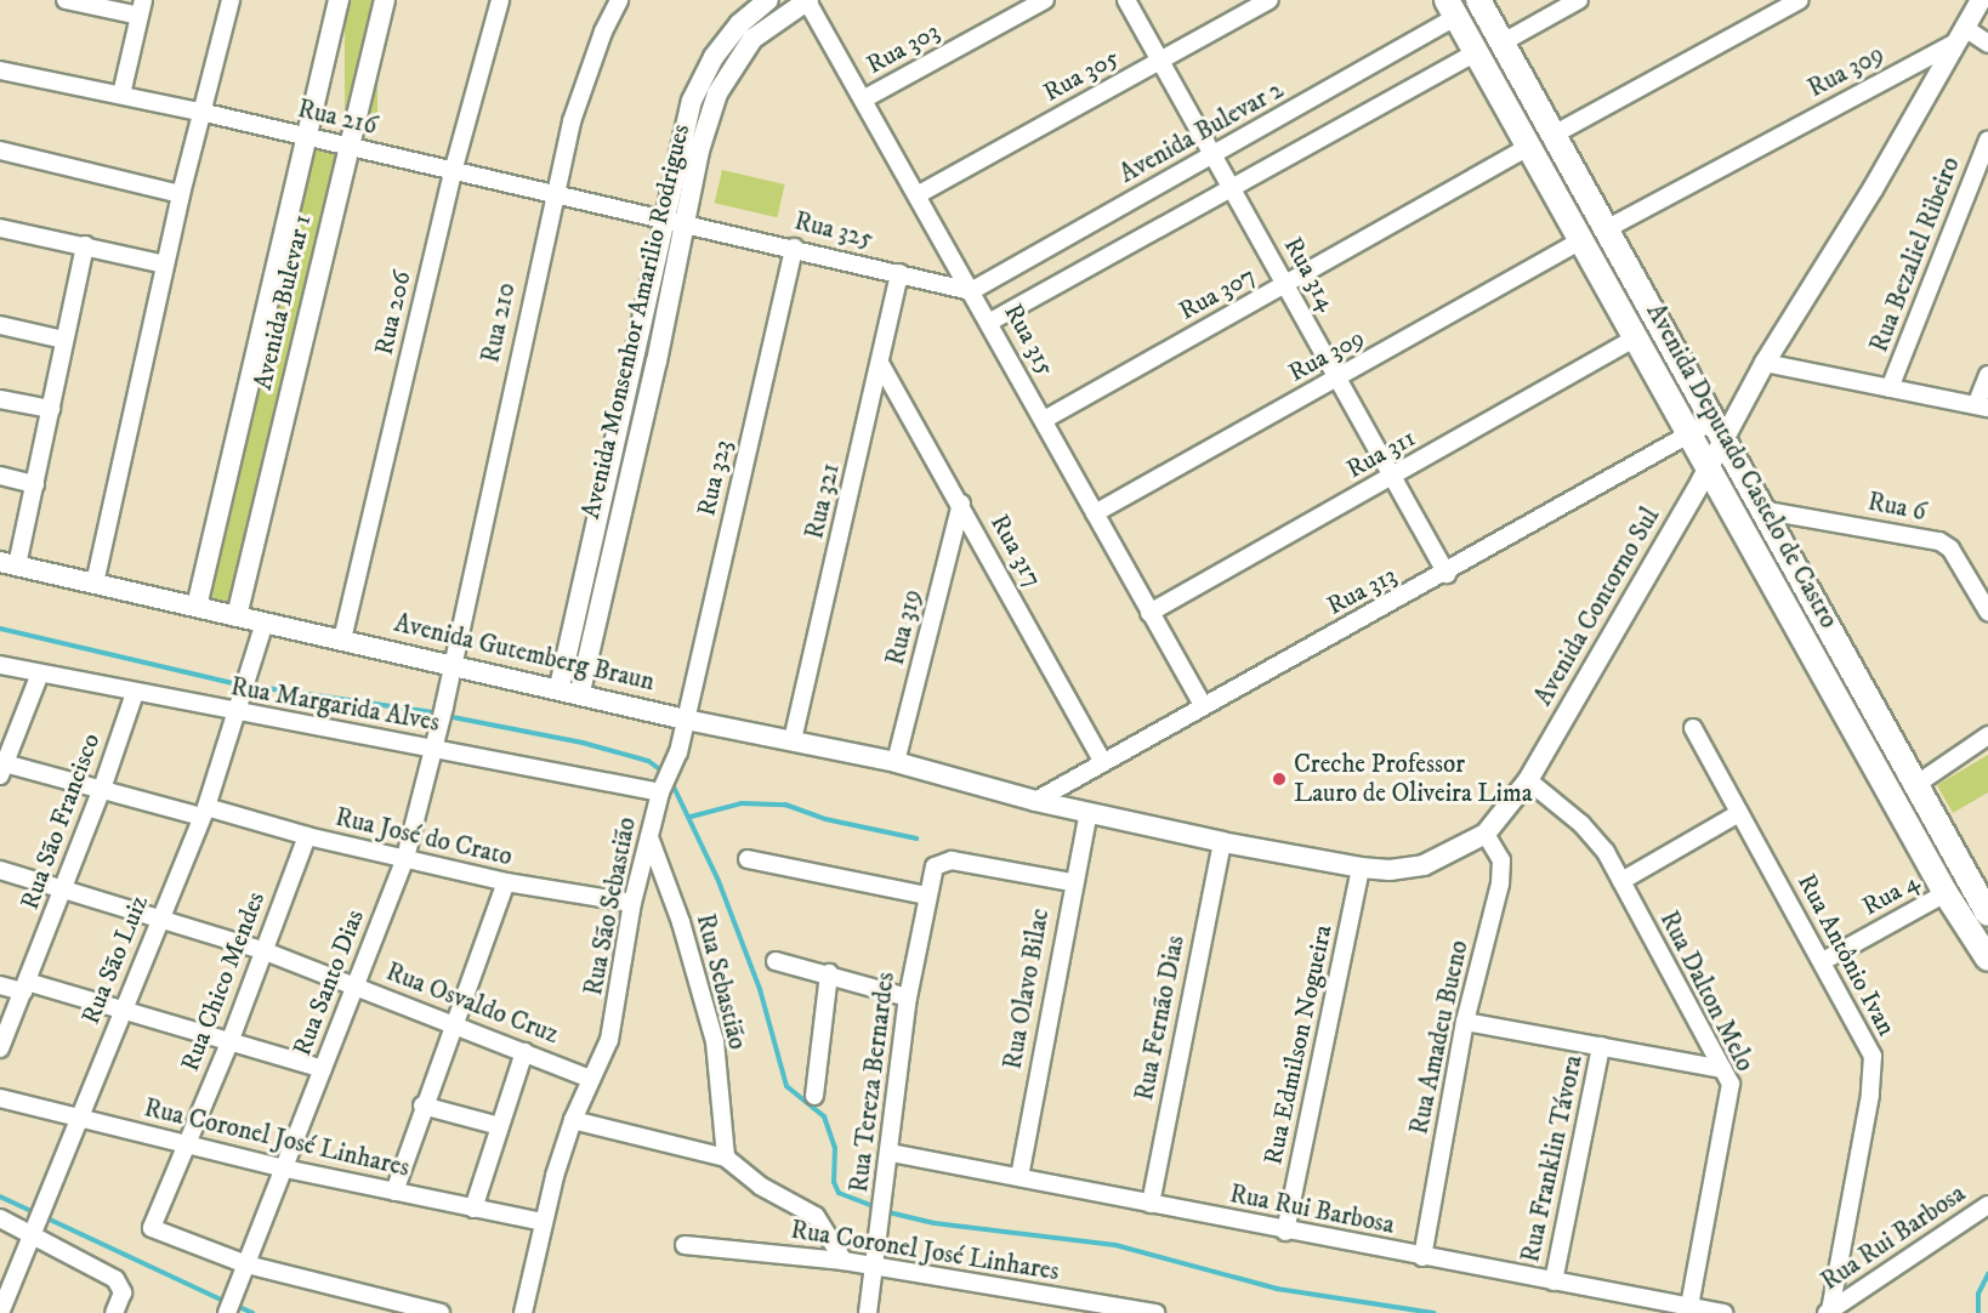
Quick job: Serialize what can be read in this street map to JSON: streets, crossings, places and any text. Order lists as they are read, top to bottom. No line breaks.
{"streets":{"main road":["Avenida Deputado Castelo de Castro"],"street":["Rua 303","Rua 309","Rua 305","Rua 216","Avenida Bulevar 2","Rua 325","Rua Bezaliel Ribeiro","Rua 314","Rua 307","Avenida Bulevar 1","Rua 206","Avenida Monsenhor Amarilio Rodrigues","Rua 210","Rua 315","Rua 311","Rua 323","Rua 321","Rua 6","Rua 317","Rua 313","Avenida Contorno Sul","Rua 319","Avenida Gutemberg Braun","Rua Margarida Alves","Rua São Francisco","Rua José do Crato","Rua 4","Rua São Sebastião","Rua Antônio Ivan","Rua São Luiz","Rua Chico Mendes","Rua Sebastião","Rua Santo Dias","Rua Olavo Bilac","Rua Dalton Melo","Rua Osvaldo Cruz","Rua Fernão Dias","Rua Amadeu Bueno","Rua Edmilson Nogueira","Rua Tereza Bernardes","Rua Coronel José Linhares","Rua Franklin Távora","Rua Rui Barbosa"]},"crossings":[["Rua 303","Rua 315"],["Rua 309","Rua 314"],["Rua 309","Rua 315"],["Rua 309","Avenida Deputado Castelo de Castro"],["Rua 309","Avenida Contorno Sul"],["Rua 305","Rua 314"],["Rua 305","Rua 315"],["Rua 216","Rua 325"],["Rua 216","Avenida Bulevar 1"],["Rua 216","Rua 206"],["Rua 216","Avenida Monsenhor Amarilio Rodrigues"],["Rua 216","Rua 210"],["Avenida Bulevar 2","Rua 325"],["Avenida Bulevar 2","Rua 314"],["Avenida Bulevar 2","Rua 315"],["Avenida Bulevar 2","Avenida Deputado Castelo de Castro"],["Rua 325","Avenida Monsenhor Amarilio Rodrigues"],["Rua 325","Rua 315"],["Rua 325","Rua 323"],["Rua 325","Rua 321"],["Rua 314","Rua 307"],["Rua 314","Rua 311"],["Rua 314","Rua 313"],["Rua 307","Rua 315"],["Rua 307","Avenida Deputado Castelo de Castro"],["Avenida Bulevar 1","Avenida Gutemberg Braun"],["Rua 206","Avenida Gutemberg Braun"],["Avenida Monsenhor Amarilio Rodrigues","Rua 315"],["Avenida Monsenhor Amarilio Rodrigues","Avenida Gutemberg Braun"],["Rua 210","Avenida Gutemberg Braun"],["Rua 210","Rua Santo Dias"],["Rua 315","Rua 311"],["Rua 315","Rua 313"],["Rua 311","Avenida Deputado Castelo de Castro"],["Avenida Deputado Castelo de Castro","Rua 6"],["Avenida Deputado Castelo de Castro","Rua 313"],["Avenida Deputado Castelo de Castro","Avenida Contorno Sul"],["Avenida Deputado Castelo de Castro","Rua 4"],["Rua 323","Avenida Gutemberg Braun"],["Rua 323","Rua São Sebastião"],["Rua 321","Rua 317"],["Rua 321","Avenida Gutemberg Braun"],["Rua 317","Rua 313"],["Rua 317","Rua 319"],["Rua 313","Avenida Contorno Sul"],["Rua 313","Avenida Gutemberg Braun"],["Avenida Contorno Sul","Avenida Gutemberg Braun"],["Avenida Contorno Sul","Rua Olavo Bilac"],["Avenida Contorno Sul","Rua Dalton Melo"],["Avenida Contorno Sul","Rua Fernão Dias"],["Avenida Contorno Sul","Rua Amadeu Bueno"],["Avenida Contorno Sul","Rua Edmilson Nogueira"],["Rua 319","Avenida Gutemberg Braun"],["Avenida Gutemberg Braun","Rua São Sebastião"],["Avenida Gutemberg Braun","Rua São Luiz"],["Avenida Gutemberg Braun","Rua Santo Dias"],["Rua Margarida Alves","Rua São Francisco"],["Rua Margarida Alves","Rua São Sebastião"],["Rua Margarida Alves","Rua São Luiz"],["Rua Margarida Alves","Rua Santo Dias"],["Rua São Francisco","Rua José do Crato"],["Rua São Francisco","Rua Osvaldo Cruz"],["Rua José do Crato","Rua São Sebastião"],["Rua José do Crato","Rua São Luiz"],["Rua José do Crato","Rua Chico Mendes"],["Rua José do Crato","Rua Santo Dias"],["Rua 4","Rua Antônio Ivan"],["Rua São Sebastião","Rua Sebastião"],["Rua São Sebastião","Rua Osvaldo Cruz"],["Rua São Sebastião","Rua Coronel José Linhares"],["Rua Antônio Ivan","Rua Rui Barbosa"],["Rua São Luiz","Rua Osvaldo Cruz"],["Rua São Luiz","Rua Coronel José Linhares"],["Rua Chico Mendes","Rua Santo Dias"],["Rua Chico Mendes","Rua Osvaldo Cruz"],["Rua Chico Mendes","Rua Coronel José Linhares"],["Rua Santo Dias","Rua Osvaldo Cruz"],["Rua Santo Dias","Rua Coronel José Linhares"],["Rua Olavo Bilac","Rua Tereza Bernardes"],["Rua Olavo Bilac","Rua Rui Barbosa"],["Rua Dalton Melo","Rua Rui Barbosa"],["Rua Fernão Dias","Rua Rui Barbosa"],["Rua Amadeu Bueno","Rua Rui Barbosa"],["Rua Edmilson Nogueira","Rua Rui Barbosa"],["Rua Tereza Bernardes","Rua Coronel José Linhares"],["Rua Tereza Bernardes","Rua Rui Barbosa"],["Rua Franklin Távora","Rua Rui Barbosa"]],"places":["Creche Professor Lauro de Oliveira Lima"]}
